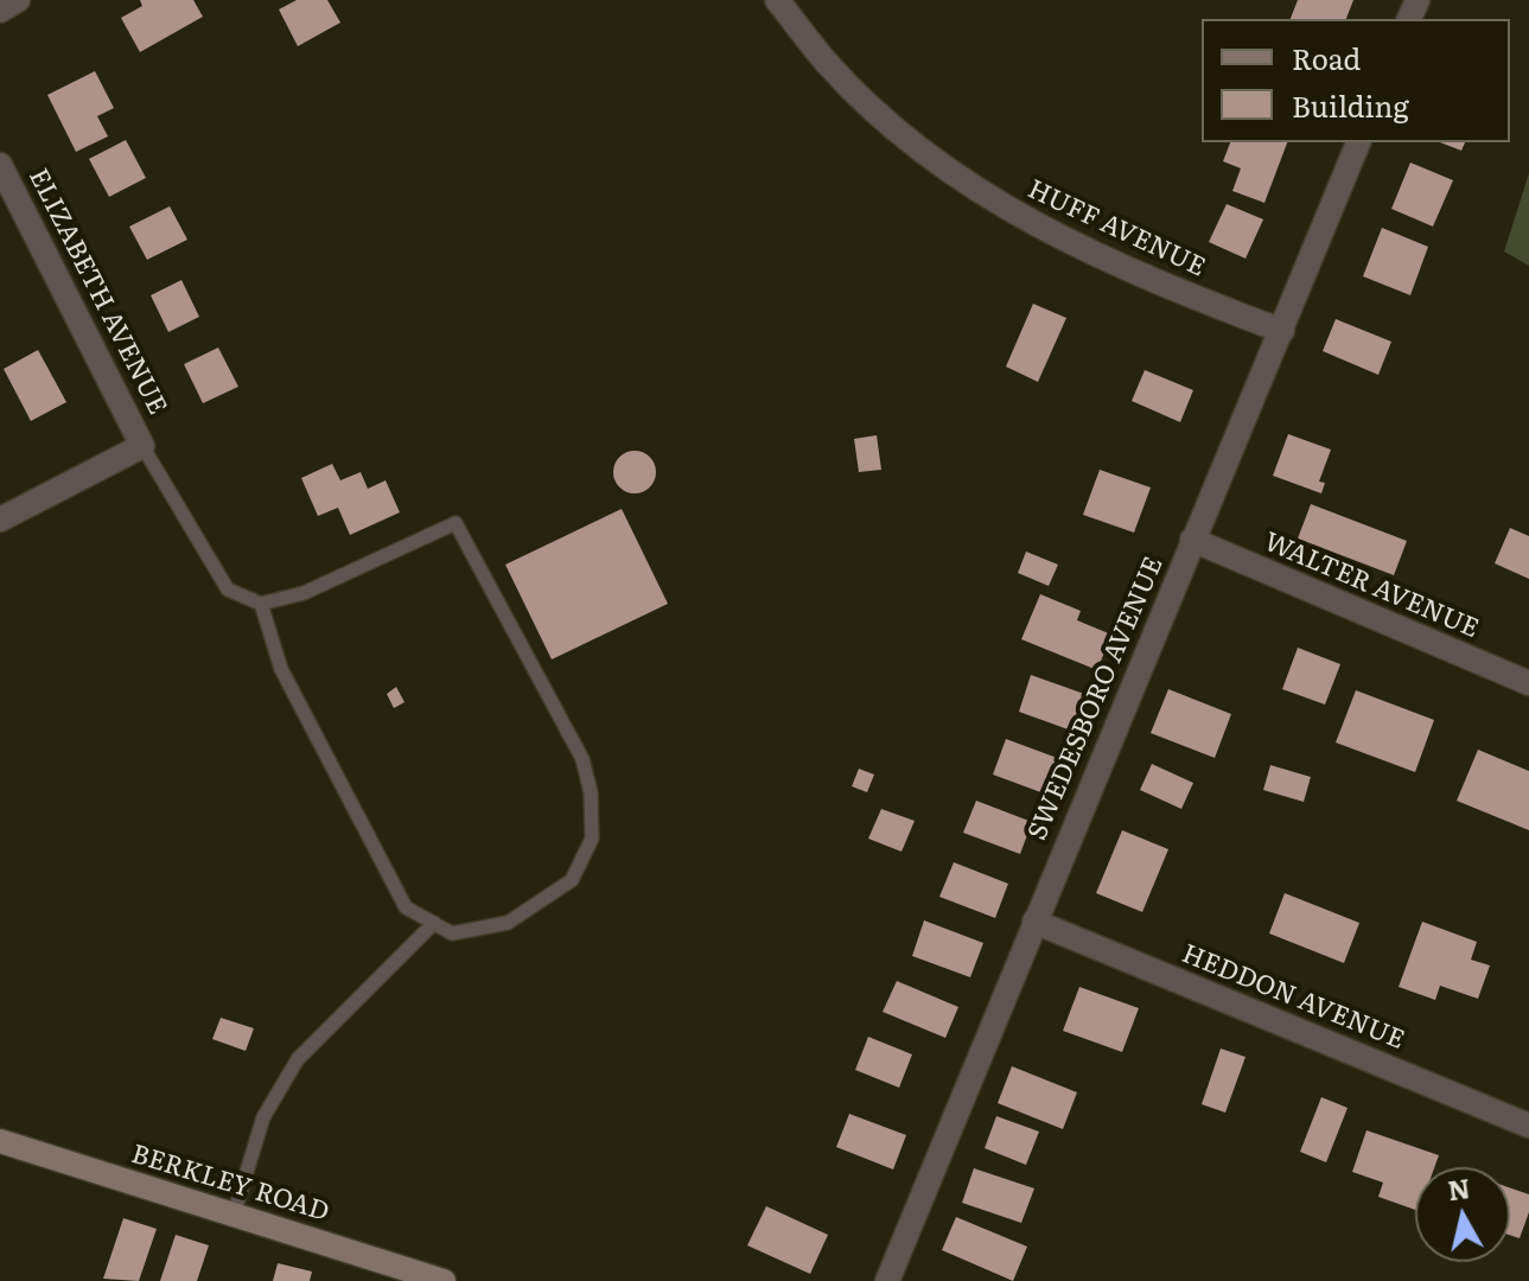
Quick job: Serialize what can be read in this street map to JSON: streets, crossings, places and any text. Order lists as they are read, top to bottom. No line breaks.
{"streets":{"main road":["BERKLEY ROAD"],"street":["HUFF AVENUE","ELIZABETH AVENUE","WALTER AVENUE","SWEDESBORO AVENUE","HEDDON AVENUE"]},"crossings":[["HUFF AVENUE","SWEDESBORO AVENUE"],["WALTER AVENUE","SWEDESBORO AVENUE"],["SWEDESBORO AVENUE","HEDDON AVENUE"]],"legend":["Road","Building"],"north":"top"}
